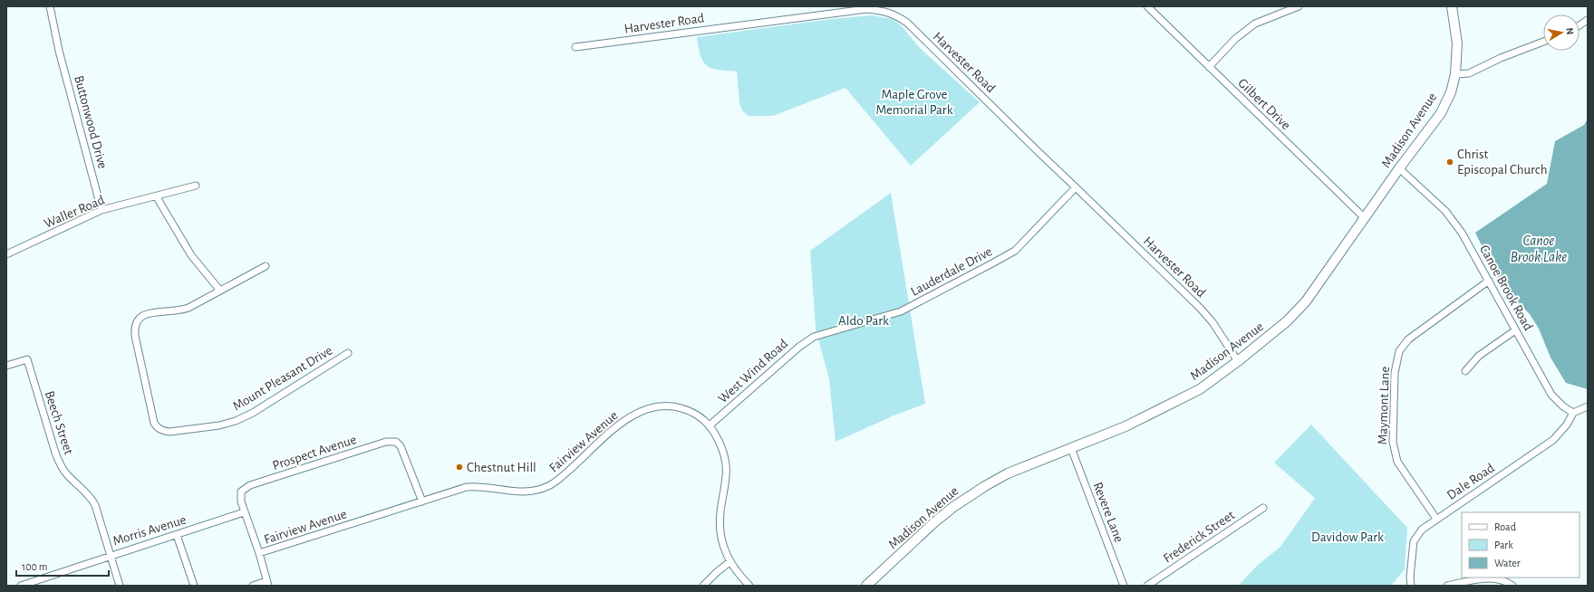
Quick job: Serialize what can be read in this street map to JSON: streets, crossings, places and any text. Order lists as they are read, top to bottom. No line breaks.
{"streets":{"street":["Harvester Road","Gilbert Drive","Buttonwood Drive","Madison Avenue","Waller Road","Lauderdale Drive","Canoe Brook Road","West Wind Road","Mount Pleasant Drive","Maymont Lane","Beech Street","Fairview Avenue","Prospect Avenue","Dale Road","Revere Lane","Morris Avenue","Frederick Street"]},"crossings":[["Harvester Road","Madison Avenue"],["Harvester Road","Lauderdale Drive"],["Gilbert Drive","Madison Avenue"],["Buttonwood Drive","Waller Road"],["Madison Avenue","Canoe Brook Road"],["Madison Avenue","Revere Lane"],["Lauderdale Drive","West Wind Road"],["Canoe Brook Road","Maymont Lane"],["Canoe Brook Road","Dale Road"],["West Wind Road","Fairview Avenue"],["Maymont Lane","Dale Road"],["Beech Street","Morris Avenue"],["Fairview Avenue","Prospect Avenue"],["Prospect Avenue","Morris Avenue"]],"water":["Canoe Brook Lake"],"parks":["Maple Grove Memorial Park","Aldo Park","Davidow Park"],"places":["Christ Episcopal Church","Chestnut Hill"],"legend":["Road","Park","Water"],"scale_bar":"100 m","north":"right"}
